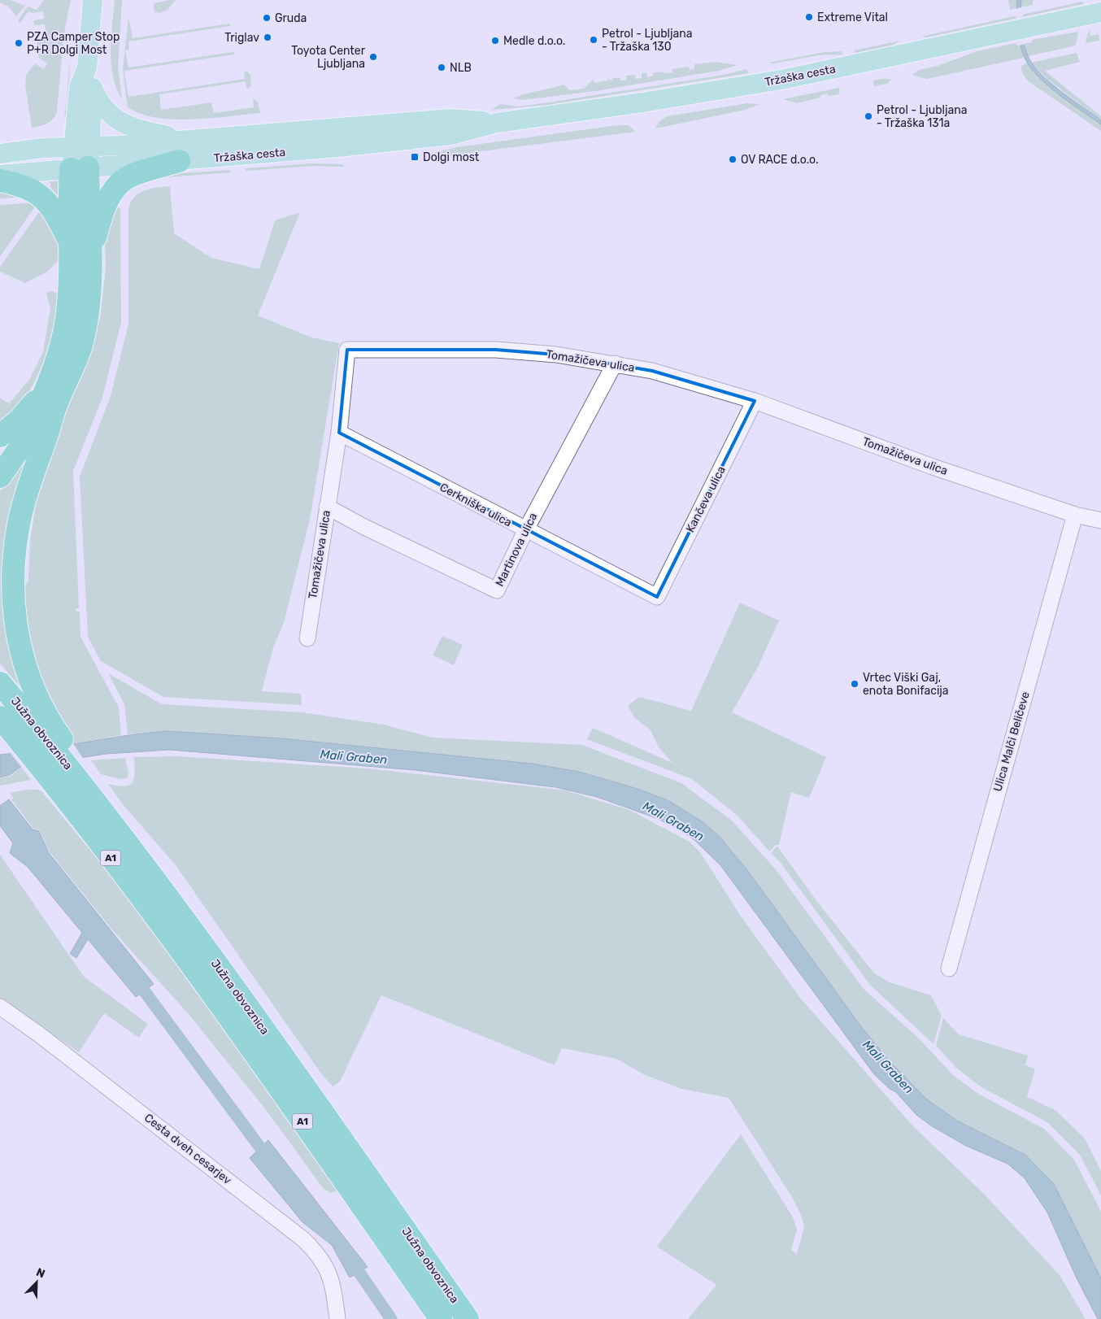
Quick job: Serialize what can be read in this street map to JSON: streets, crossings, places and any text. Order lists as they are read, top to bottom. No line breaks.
{"streets":{"highway":["Južna obvoznica","A1"],"main road":["Tržaška cesta"],"street":["Tomažičeva ulica","Kančeva ulica","Cerkniška ulica","Martinova ulica","Ulica Malči Beličeve","Cesta dveh cesarjev"]},"crossings":[["Tomažičeva ulica","Kančeva ulica"],["Tomažičeva ulica","Cerkniška ulica"],["Tomažičeva ulica","Martinova ulica"],["Tomažičeva ulica","Ulica Malči Beličeve"],["Kančeva ulica","Cerkniška ulica"],["Cerkniška ulica","Martinova ulica"]],"water":["Mali Graben"],"places":{"other":["Extreme Vital","Gruda","Triglav","Petrol - Ljubljana - Tržaška 130","Medle d.o.o.","PZA Camper Stop P+R Dolgi Most","Toyota Center Ljubljana","NLB","Petrol - Ljubljana - Tržaška 131a","OV RACE d.o.o.","Vrtec Viški Gaj, enota Bonifacija"],"transit":["Dolgi most"]},"north":"top right"}
